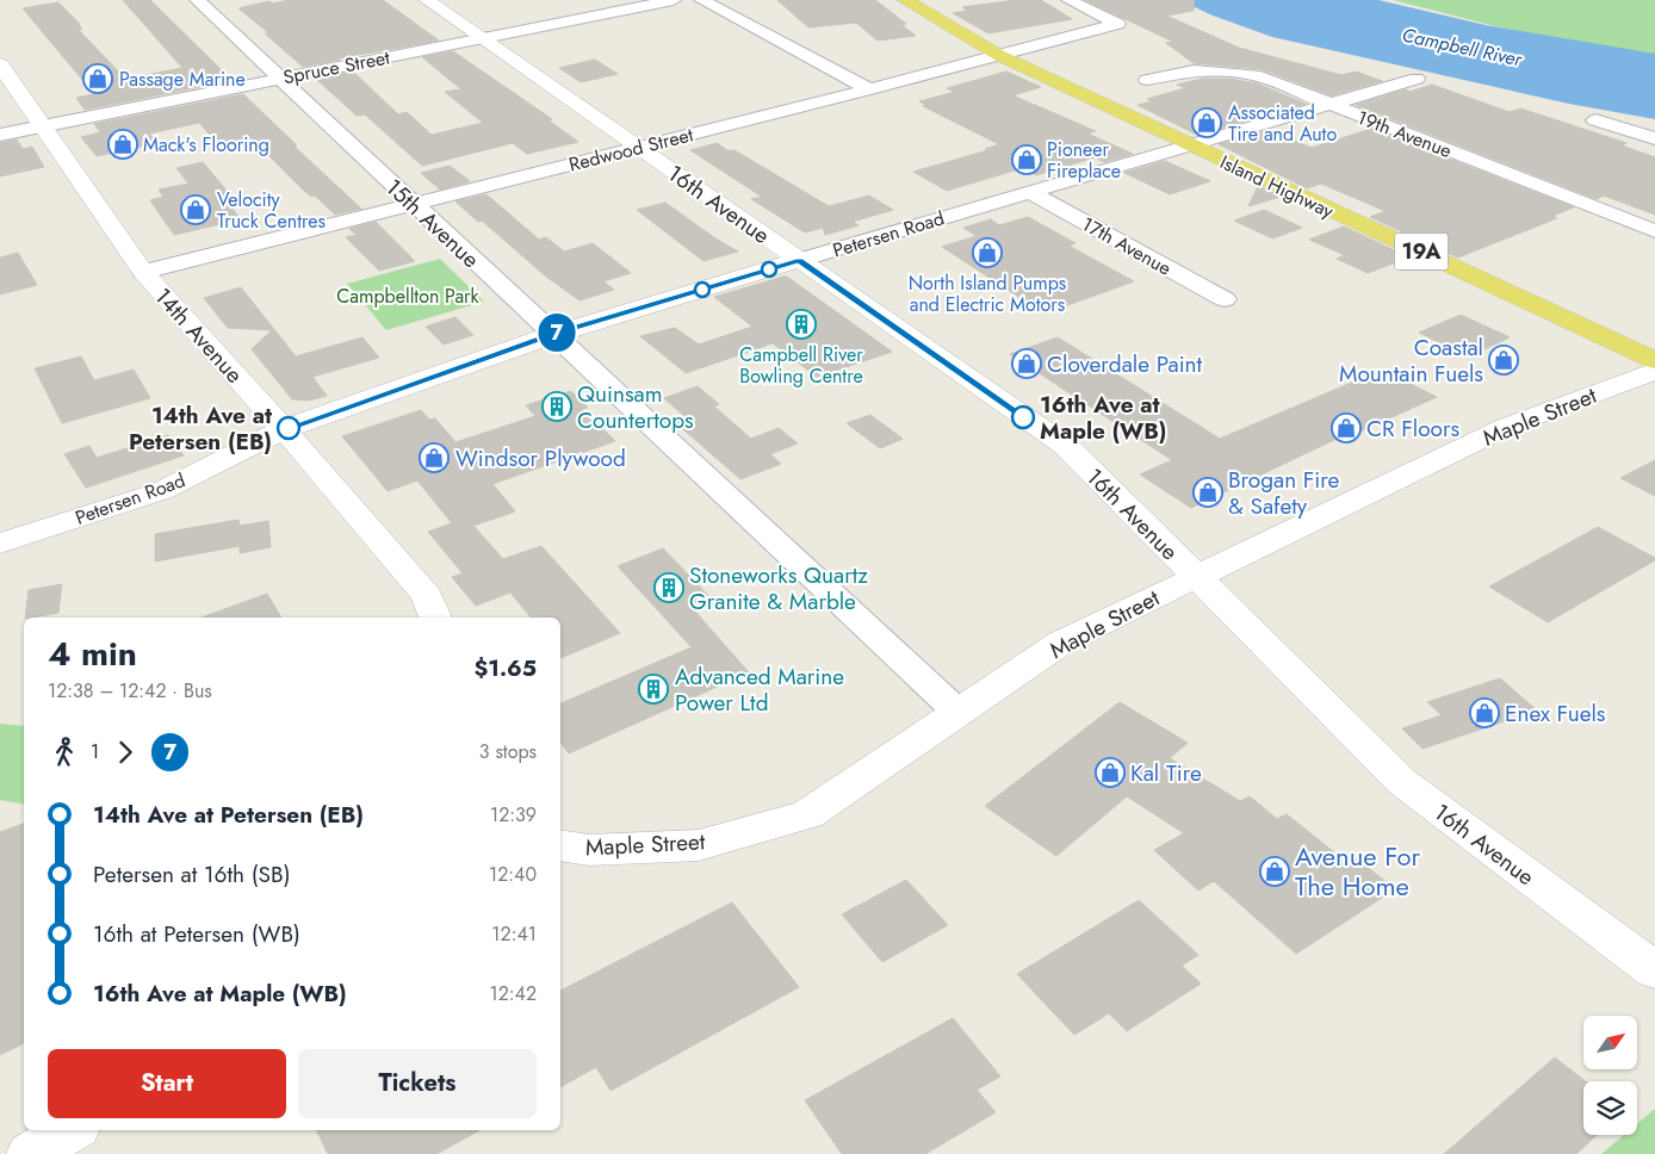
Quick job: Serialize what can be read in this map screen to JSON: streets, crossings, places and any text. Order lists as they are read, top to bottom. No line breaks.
{"streets":{"main road":["Island Highway","19A"],"street":["Spruce Street","19th Avenue","Redwood Street","16th Avenue","15th Avenue","Petersen Road","17th Avenue","14th Avenue","Maple Street"]},"crossings":[["Spruce Street","16th Avenue"],["Spruce Street","15th Avenue"],["Spruce Street","14th Avenue"],["19th Avenue","Petersen Road"],["Redwood Street","Island Highway"],["Redwood Street","16th Avenue"],["Redwood Street","15th Avenue"],["Redwood Street","14th Avenue"],["Island Highway","Petersen Road"],["16th Avenue","Petersen Road"],["16th Avenue","Maple Street"],["15th Avenue","Petersen Road"],["15th Avenue","Maple Street"],["Petersen Road","17th Avenue"],["Petersen Road","14th Avenue"]],"water":["Campbell River"],"parks":["Campbellton Park"],"places":{"shop":["Passage Marine","Associated Tire and Auto","Mack's Flooring","Pioneer Fireplace","Velocity Truck Centres","North Island Pumps and Electric Motors","Coastal Mountain Fuels","Cloverdale Paint","CR Floors","Windsor Plywood","Brogan Fire & Safety","Enex Fuels","Kal Tire","Avenue For The Home"],"building":["Campbell River Bowling Centre","Quinsam Countertops","Stoneworks Quartz Granite & Marble","Advanced Marine Power Ltd"],"other":["16th Ave at Maple (WB)","14th Ave at Petersen (EB)"]},"lines":["bus line 7"],"north":"top right","page":{"on_map":"7","heading":["4 min","12:38 – 12:42 · Bus","$1.65"],"legs":["1","7","3 stops"],"list":[{"name":"14th Ave at Petersen (EB)","value":"12:39"},{"name":"Petersen at 16th (SB)","value":"12:40"},{"name":"16th at Petersen (WB)","value":"12:41"},{"name":"16th Ave at Maple (WB)","value":"12:42"}],"buttons":["Start","Tickets"]}}
